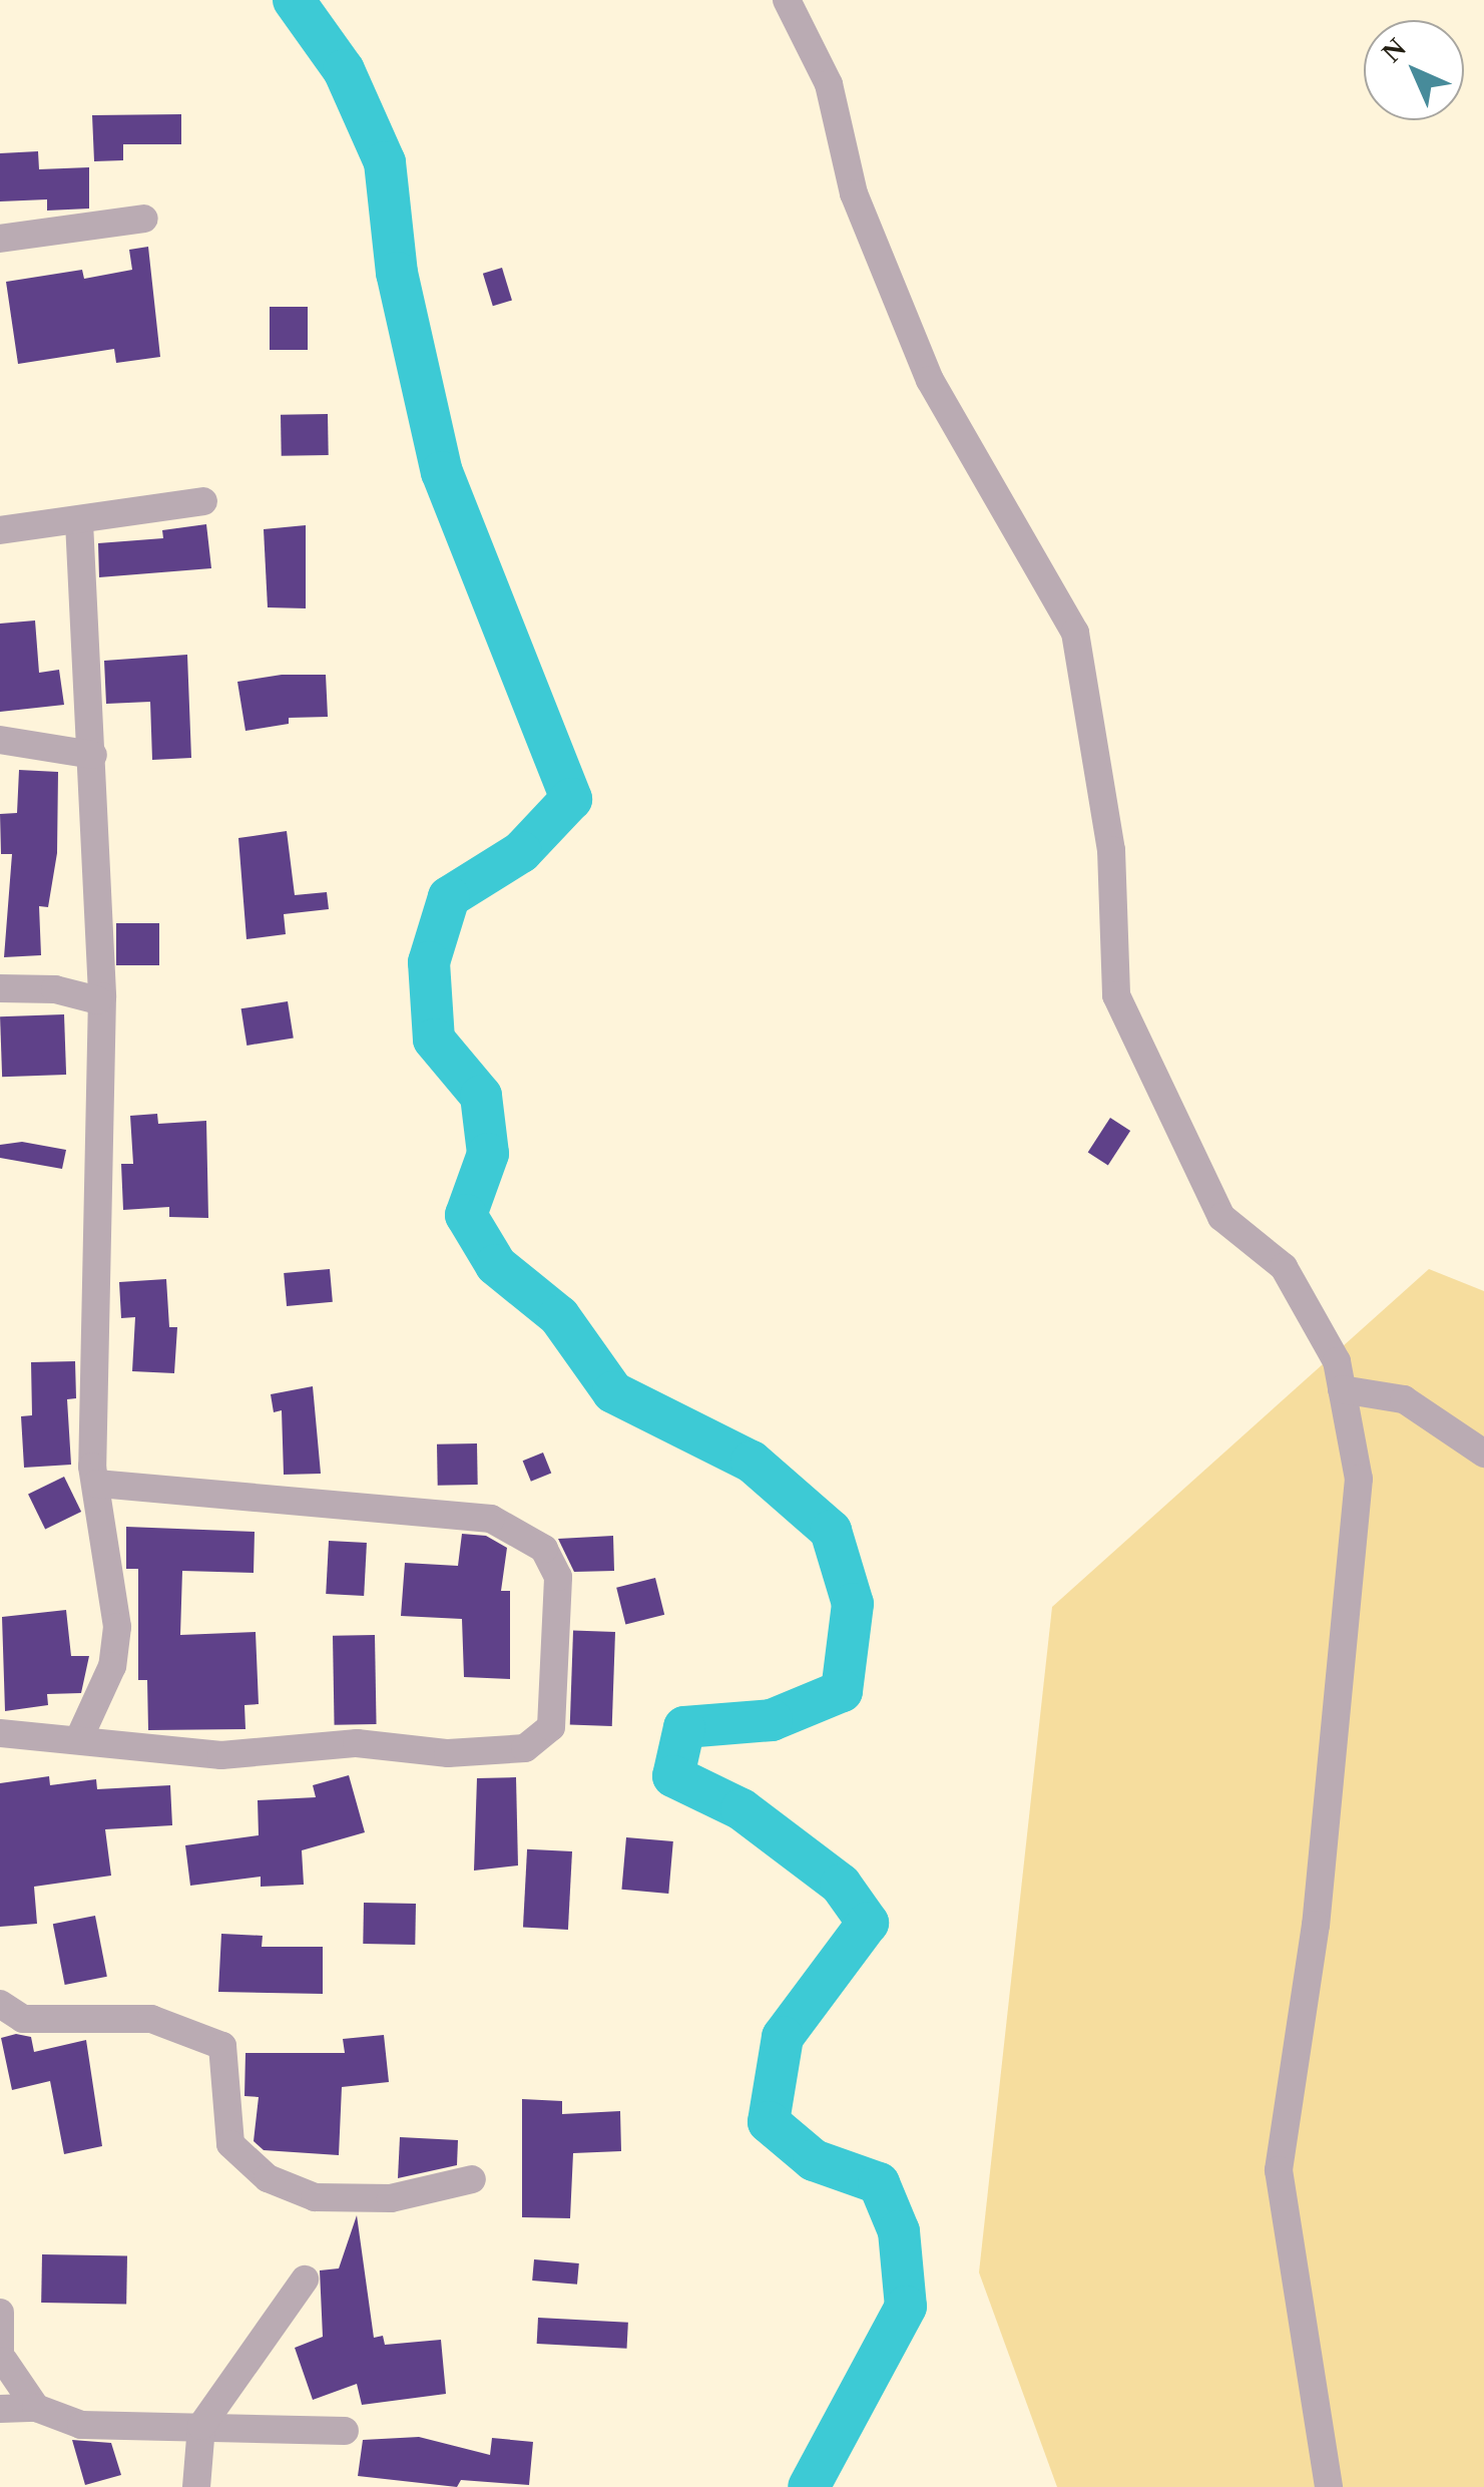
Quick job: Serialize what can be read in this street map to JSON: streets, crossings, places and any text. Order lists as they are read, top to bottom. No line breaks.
{"north":"top left"}
